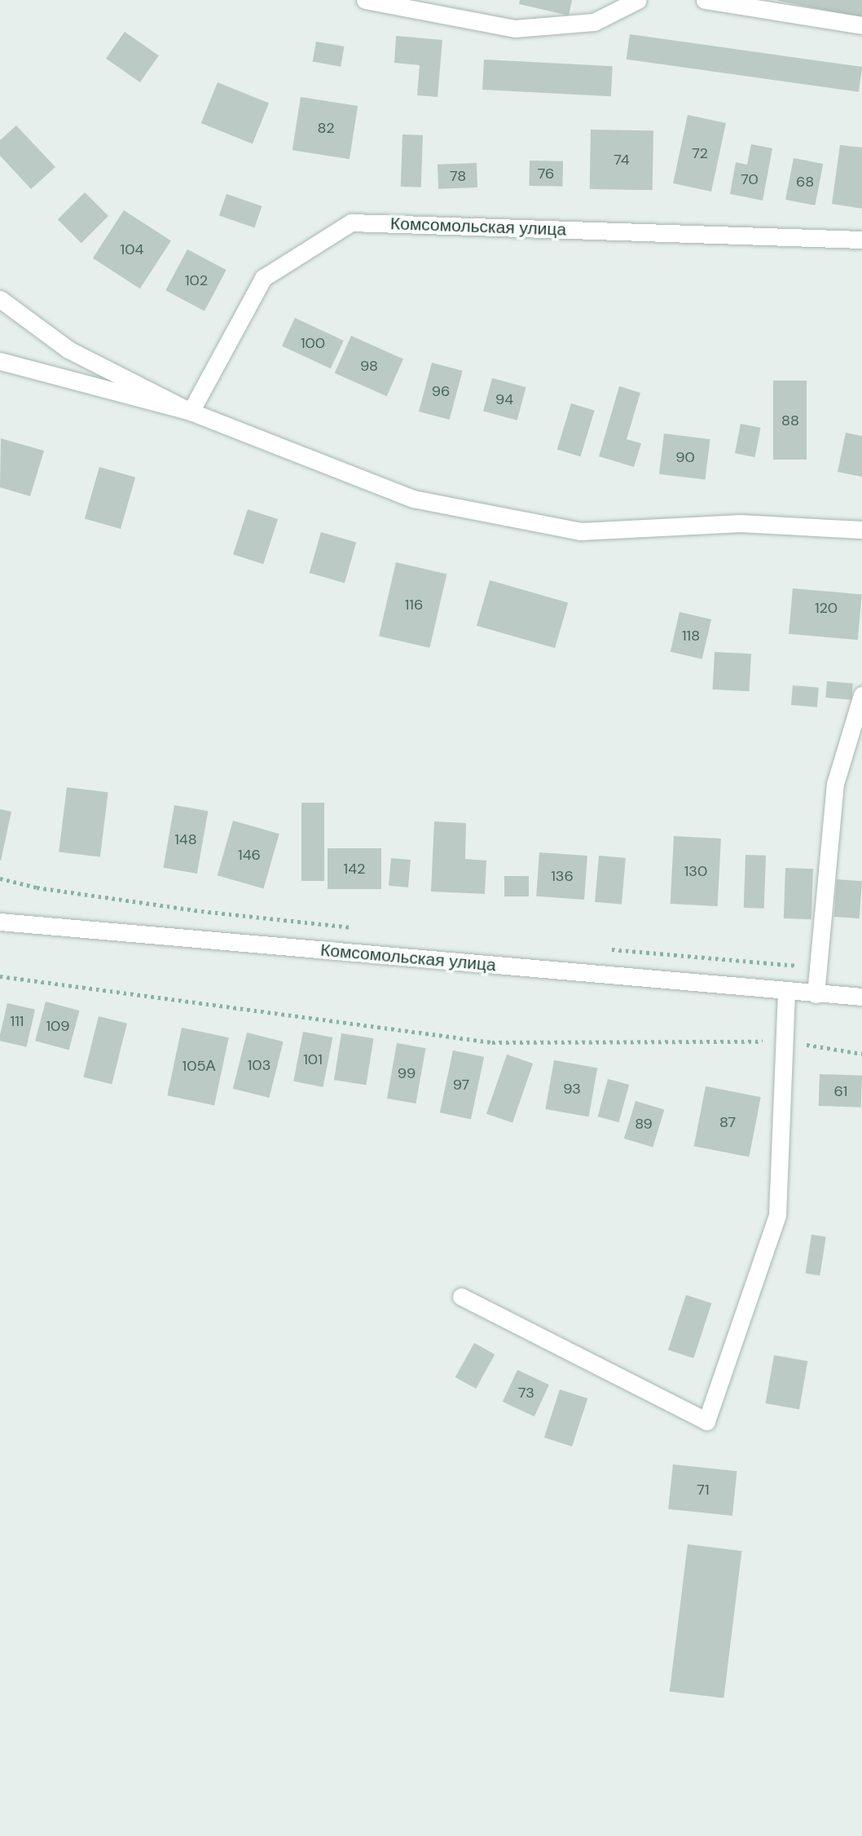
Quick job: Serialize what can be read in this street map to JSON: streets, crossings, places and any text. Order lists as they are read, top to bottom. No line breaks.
{"streets":{"street":["Комсомольская улица"]},"house_numbers":["82","72","74","76","78","70","68","104","102","100","98","96","94","88","90","116","120","118","148","146","142","130","136","111","109","101","103","105А","99","97","93","61","87","89","73","71"]}
